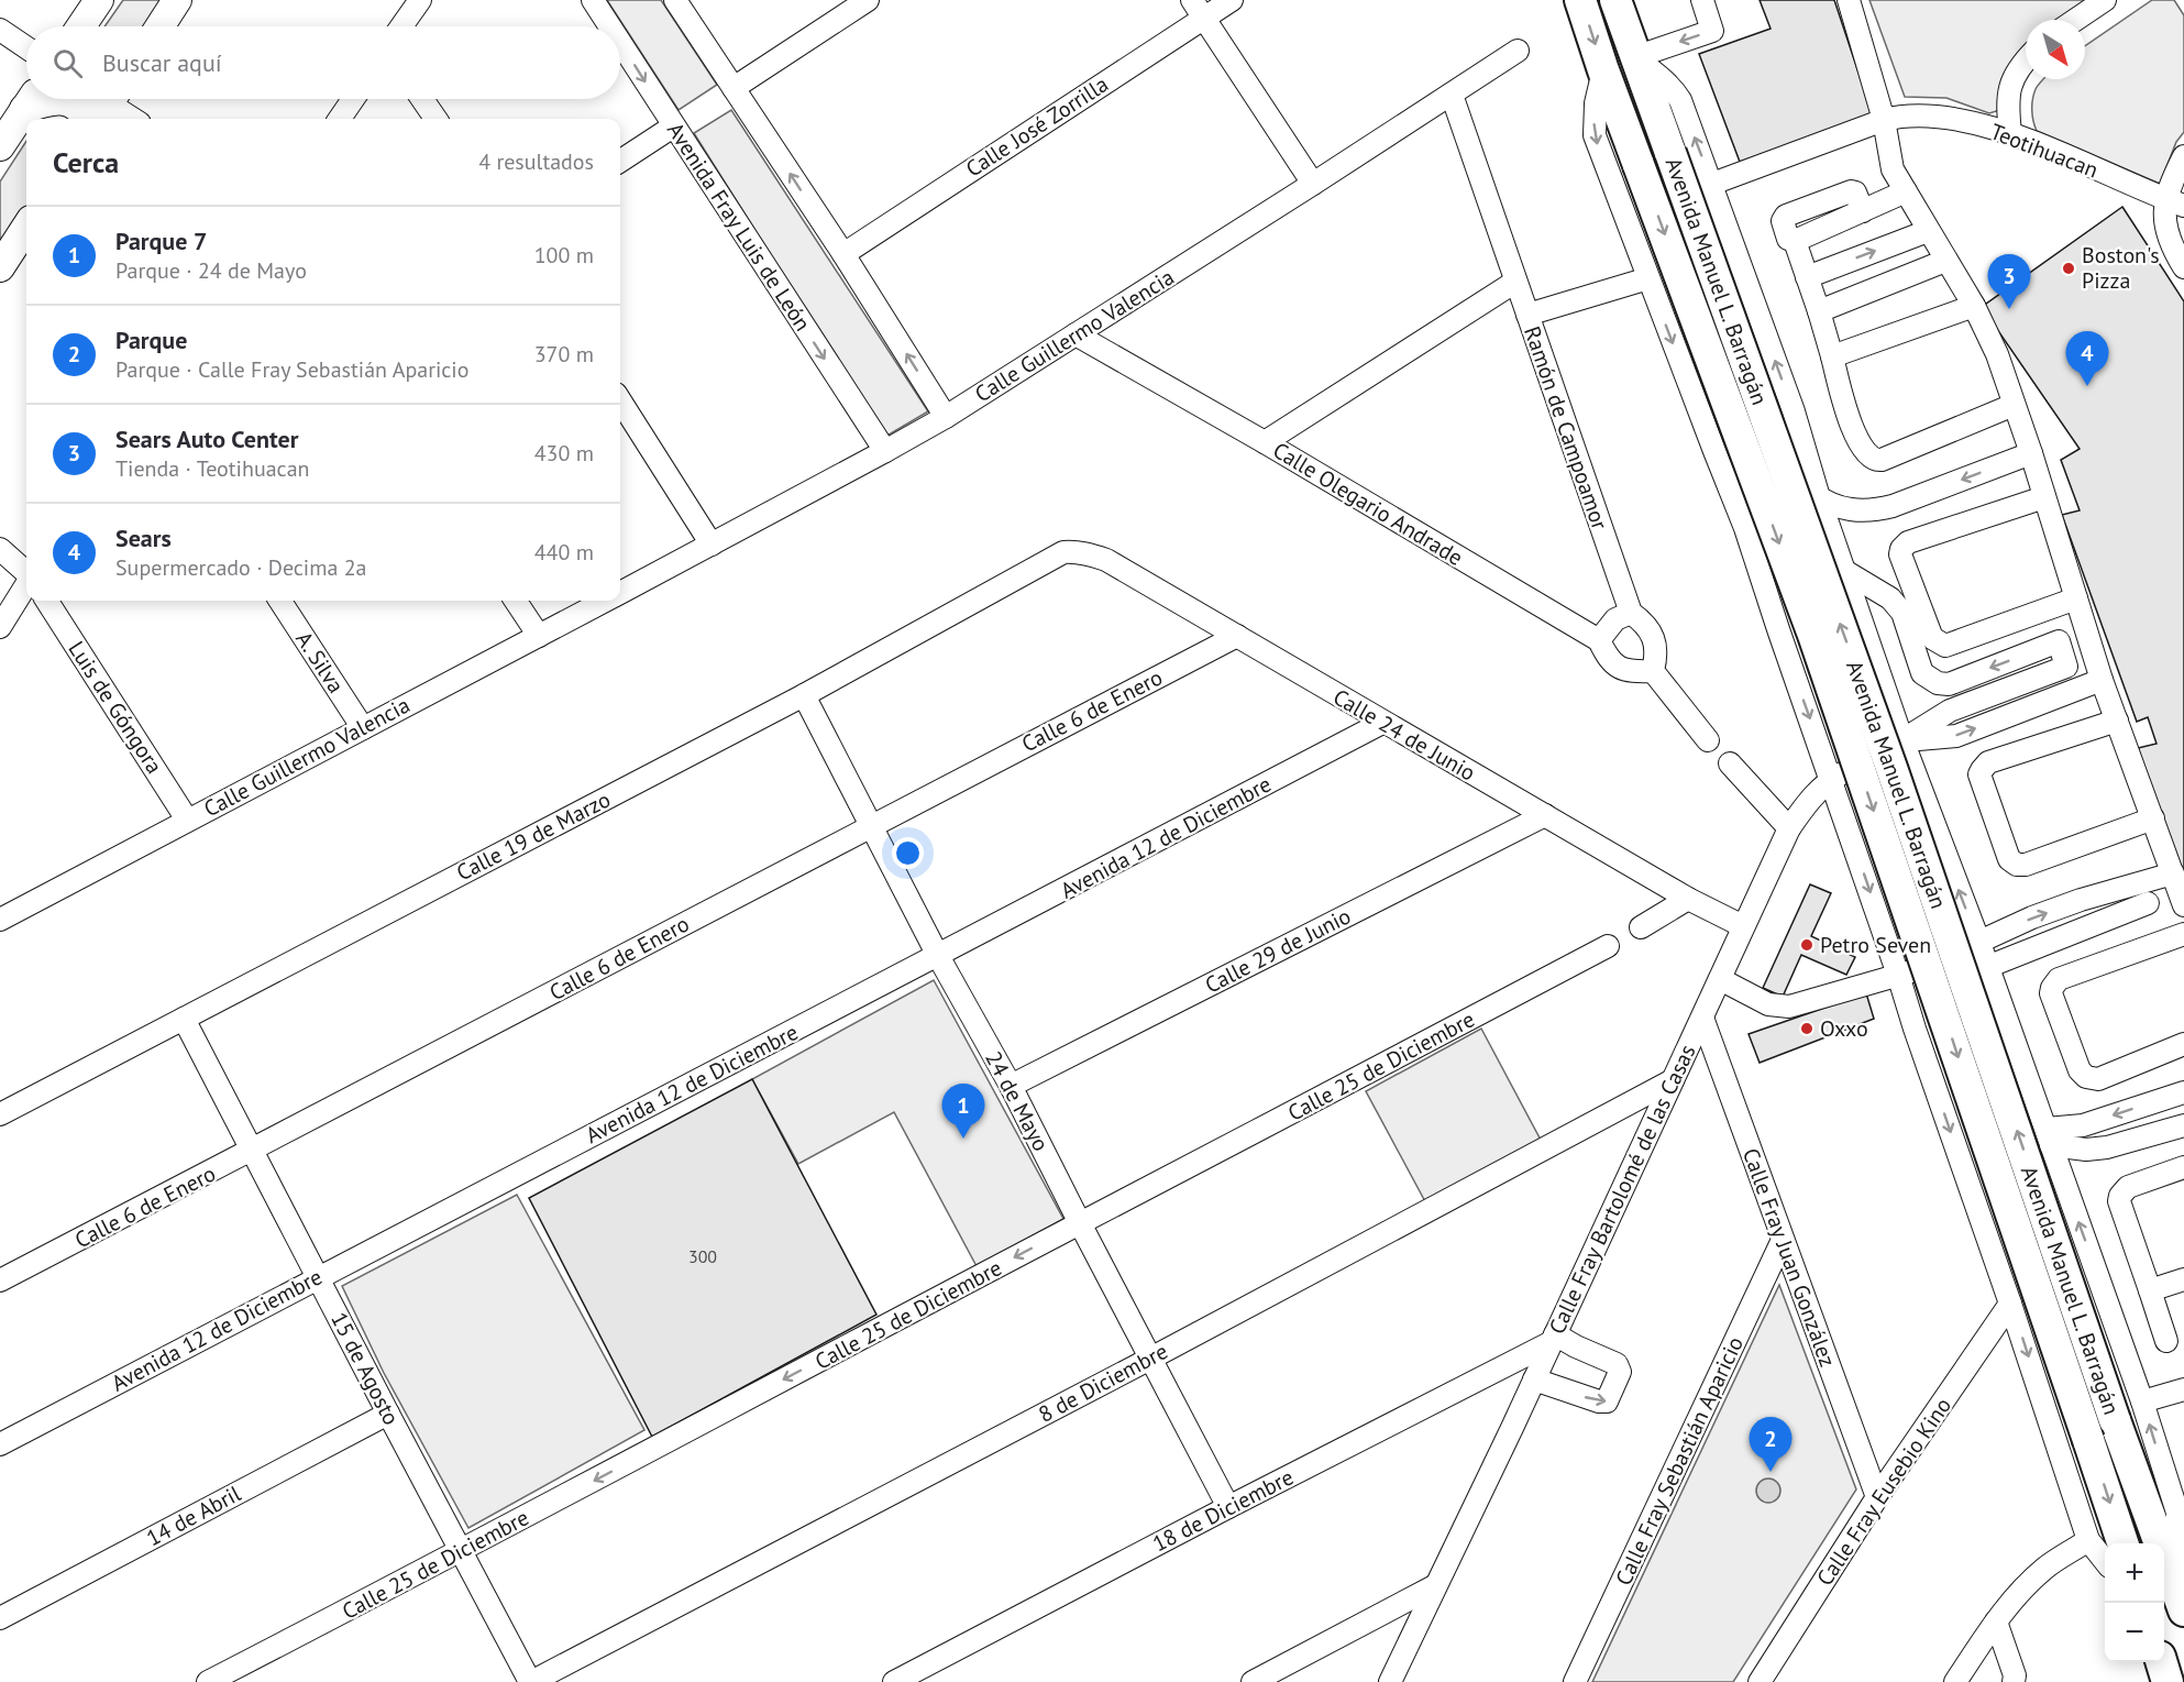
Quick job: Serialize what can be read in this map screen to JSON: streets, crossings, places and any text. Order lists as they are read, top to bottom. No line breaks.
{"streets":{"highway":["Avenida Manuel L. Barragán"],"street":["Calle José Zorrilla","Teotihuacan","Avenida Fray Luis de León","Calle Guillermo Valencia","Ramón de Campoamor","Calle Olegario Andrade","A. Silva","Luis de Góngora","Calle 6 de Enero","Calle 24 de Junio","Calle 19 de Marzo","Avenida 12 de Diciembre","Calle 29 de Junio","Calle 25 de Diciembre","24 de Mayo","Calle Fray Bartolomé de las Casas","Calle Fray Juan González","15 de Agosto","8 de Diciembre","Calle Fray Sebastián Aparicio","Calle Fray Eusebio Kino","18 de Diciembre","14 de Abril"]},"crossings":[["Avenida Fray Luis de León","Calle Guillermo Valencia"],["Calle Guillermo Valencia","Ramón de Campoamor"],["Calle Guillermo Valencia","Calle Olegario Andrade"],["Calle Guillermo Valencia","A. Silva"],["Calle Guillermo Valencia","Luis de Góngora"],["Ramón de Campoamor","Calle Olegario Andrade"],["Calle 6 de Enero","Calle 24 de Junio"],["Calle 6 de Enero","24 de Mayo"],["Calle 6 de Enero","15 de Agosto"],["Calle 24 de Junio","Calle 19 de Marzo"],["Calle 24 de Junio","Avenida 12 de Diciembre"],["Calle 24 de Junio","Calle 29 de Junio"],["Calle 24 de Junio","Calle Fray Bartolomé de las Casas"],["Calle 19 de Marzo","24 de Mayo"],["Calle 19 de Marzo","15 de Agosto"],["Avenida 12 de Diciembre","24 de Mayo"],["Avenida 12 de Diciembre","15 de Agosto"],["Calle 29 de Junio","24 de Mayo"],["Calle 25 de Diciembre","24 de Mayo"],["Calle 25 de Diciembre","15 de Agosto"],["24 de Mayo","8 de Diciembre"],["24 de Mayo","18 de Diciembre"],["Calle Fray Bartolomé de las Casas","Calle Fray Juan González"],["Calle Fray Bartolomé de las Casas","8 de Diciembre"],["Calle Fray Bartolomé de las Casas","18 de Diciembre"],["Calle Fray Juan González","Calle Fray Sebastián Aparicio"],["Calle Fray Juan González","Calle Fray Eusebio Kino"],["15 de Agosto","8 de Diciembre"],["15 de Agosto","14 de Abril"]],"one_way":["Calle 25 de Diciembre"],"places":["Boston's Pizza","Petro Seven","Oxxo"],"house_numbers":["300"],"north":"bottom right","page":{"search":"Buscar aquí","heading":["Cerca","4 resultados"],"list":[{"mark":"1","name":"Parque 7","note":"Parque · 24 de Mayo","value":"100 m"},{"mark":"2","name":"Parque","note":"Parque · Calle Fray Sebastián Aparicio","value":"370 m"},{"mark":"3","name":"Sears Auto Center","note":"Tienda · Teotihuacan","value":"430 m"},{"mark":"4","name":"Sears","note":"Supermercado · Decima 2a","value":"440 m"}],"pins":["3","4","1","2"],"map_buttons":["+","−"]}}
